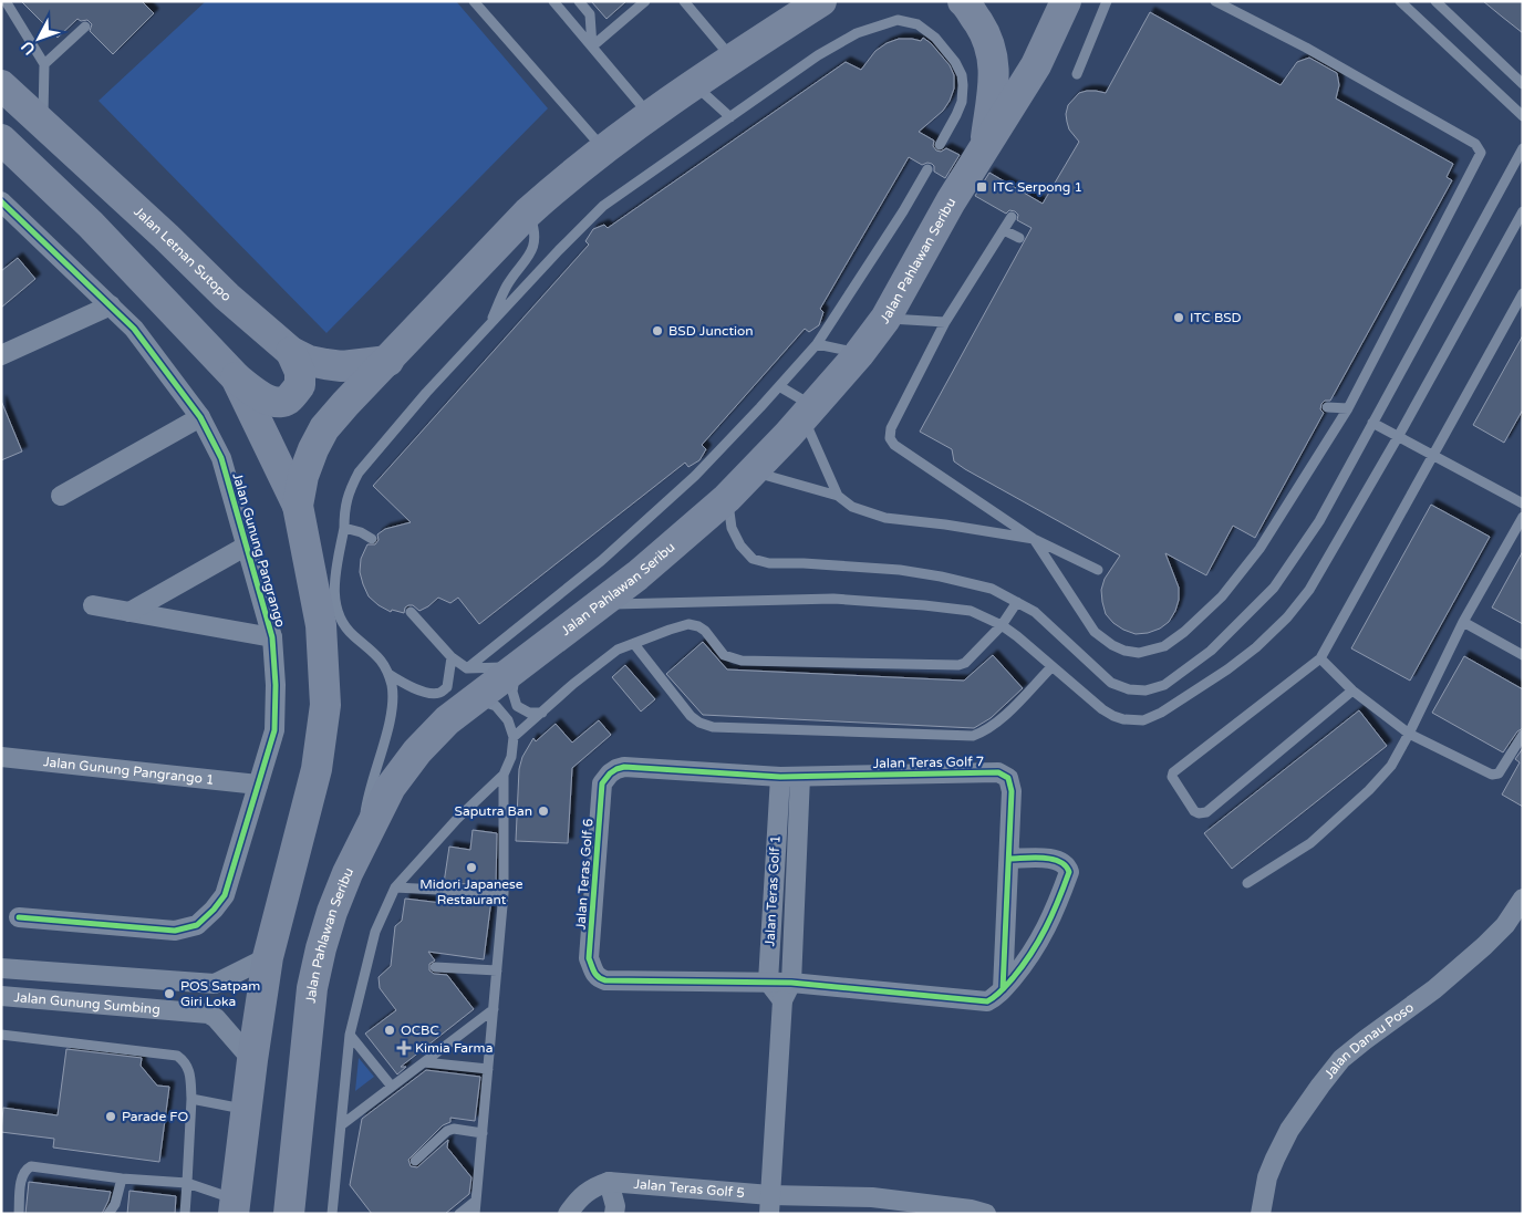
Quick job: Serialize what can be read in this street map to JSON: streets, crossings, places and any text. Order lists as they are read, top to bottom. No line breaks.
{"streets":{"main road":["Jalan Letnan Sutopo","Jalan Pahlawan Seribu"],"street":["Jalan Gunung Pangrango","Jalan Teras Golf 7","Jalan Gunung Pangrango 1","Jalan Teras Golf 6","Jalan Teras Golf 1","Jalan Gunung Sumbing","Jalan Danau Poso","Jalan Teras Golf 5"]},"crossings":[["Jalan Gunung Pangrango","Jalan Gunung Pangrango 1"],["Jalan Teras Golf 7","Jalan Teras Golf 1"],["Jalan Teras Golf 6","Jalan Teras Golf 1"],["Jalan Teras Golf 1","Jalan Teras Golf 5"]],"places":{"transit":["ITC Serpong 1"],"other":["ITC BSD","BSD Junction","Saputra Ban","Midori Japanese Restaurant","POS Satpam Giri Loka","OCBC","Parade FO"],"health":["Kimia Farma"]},"north":"bottom left"}
